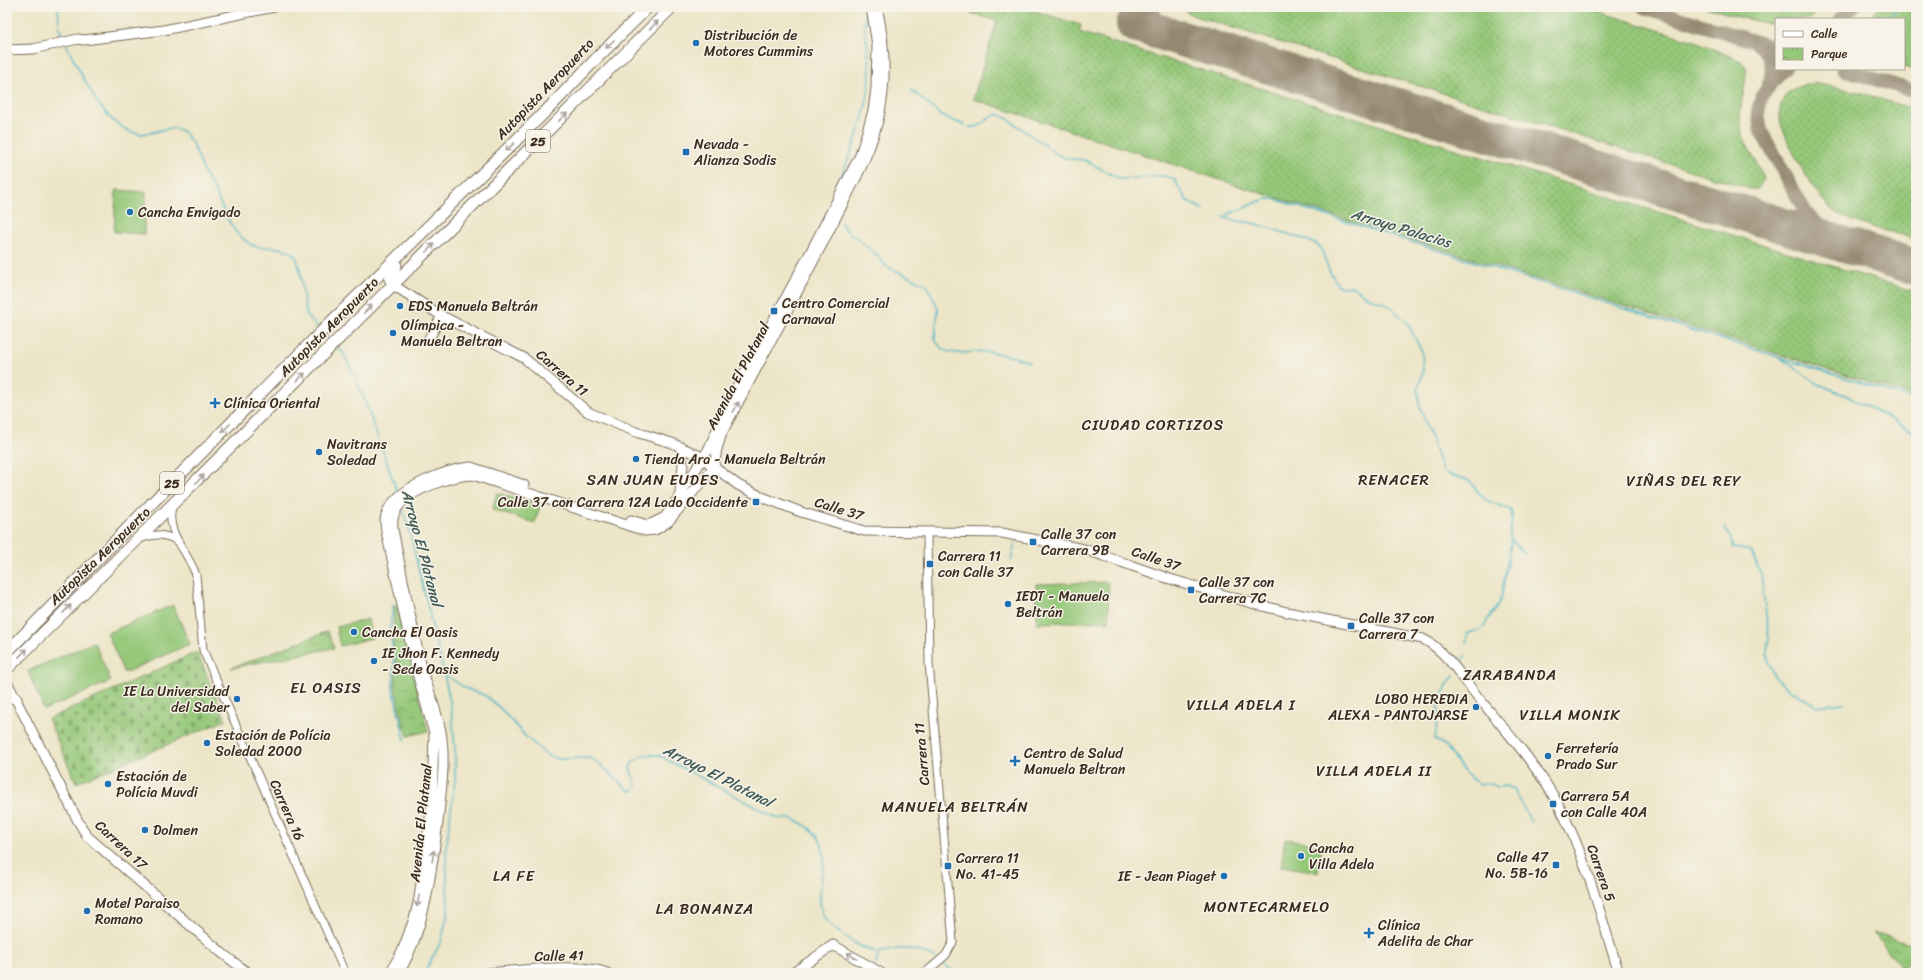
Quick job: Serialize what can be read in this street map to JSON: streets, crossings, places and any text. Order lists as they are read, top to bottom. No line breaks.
{"streets":{"highway":["Autopista Aeropuerto","25"],"main road":["Carrera 11","Avenida El Platanal","Calle 37","Carrera 17","Carrera 5","Calle 41"],"street":["Carrera 16"]},"crossings":[["Autopista Aeropuerto","Carrera 11"],["Autopista Aeropuerto","Carrera 16"],["Carrera 11","Avenida El Platanal"],["Carrera 11","Calle 37"],["Avenida El Platanal","Calle 37"],["Calle 37","Carrera 5"]],"districts":["CIUDAD CORTIZOS","SAN JUAN EUDES","RENACER","VIÑAS DEL REY","ZARABANDA","EL OASIS","VILLA ADELA I","VILLA MONIK","VILLA ADELA II","MANUELA BELTRÁN","LA FE","MONTECARMELO","LA BONANZA"],"water":["Arroyo Palacios","Arroyo El Platanal"],"places":{"other":["Distribución de Motores Cummins","Cancha Envigado","EDS Manuela Beltrán","Olímpica - Manuela Beltran","Navitrans Soledad","Tienda Ara - Manuela Beltrán","IEDT - Manuela Beltrán","Cancha El Oasis","IE Jhon F. Kennedy - Sede Oasis","IE La Universidad del Saber","LOBO HEREDIA ALEXA - PANTOJARSE","Estación de Polícia Soledad 2000","Ferretería Prado Sur","Estación de Polícia Muvdi","Dolmen","Cancha Villa Adela","IE - Jean Piaget","Motel Paraiso Romano"],"transit":["Nevada - Alianza Sodis","Centro Comercial Carnaval","Calle 37 con Carrera 12A Lado Occidente","Calle 37 con Carrera 9B","Carrera 11 con Calle 37","Calle 37 con Carrera 7C","Calle 37 con Carrera 7","Carrera 5A con Calle 40A","Calle 47 No. 5B-16","Carrera 11 No. 41-45"],"health":["Clínica Oriental","Centro de Salud Manuela Beltran","Clínica Adelita de Char"]},"legend":["Calle","Parque"]}
